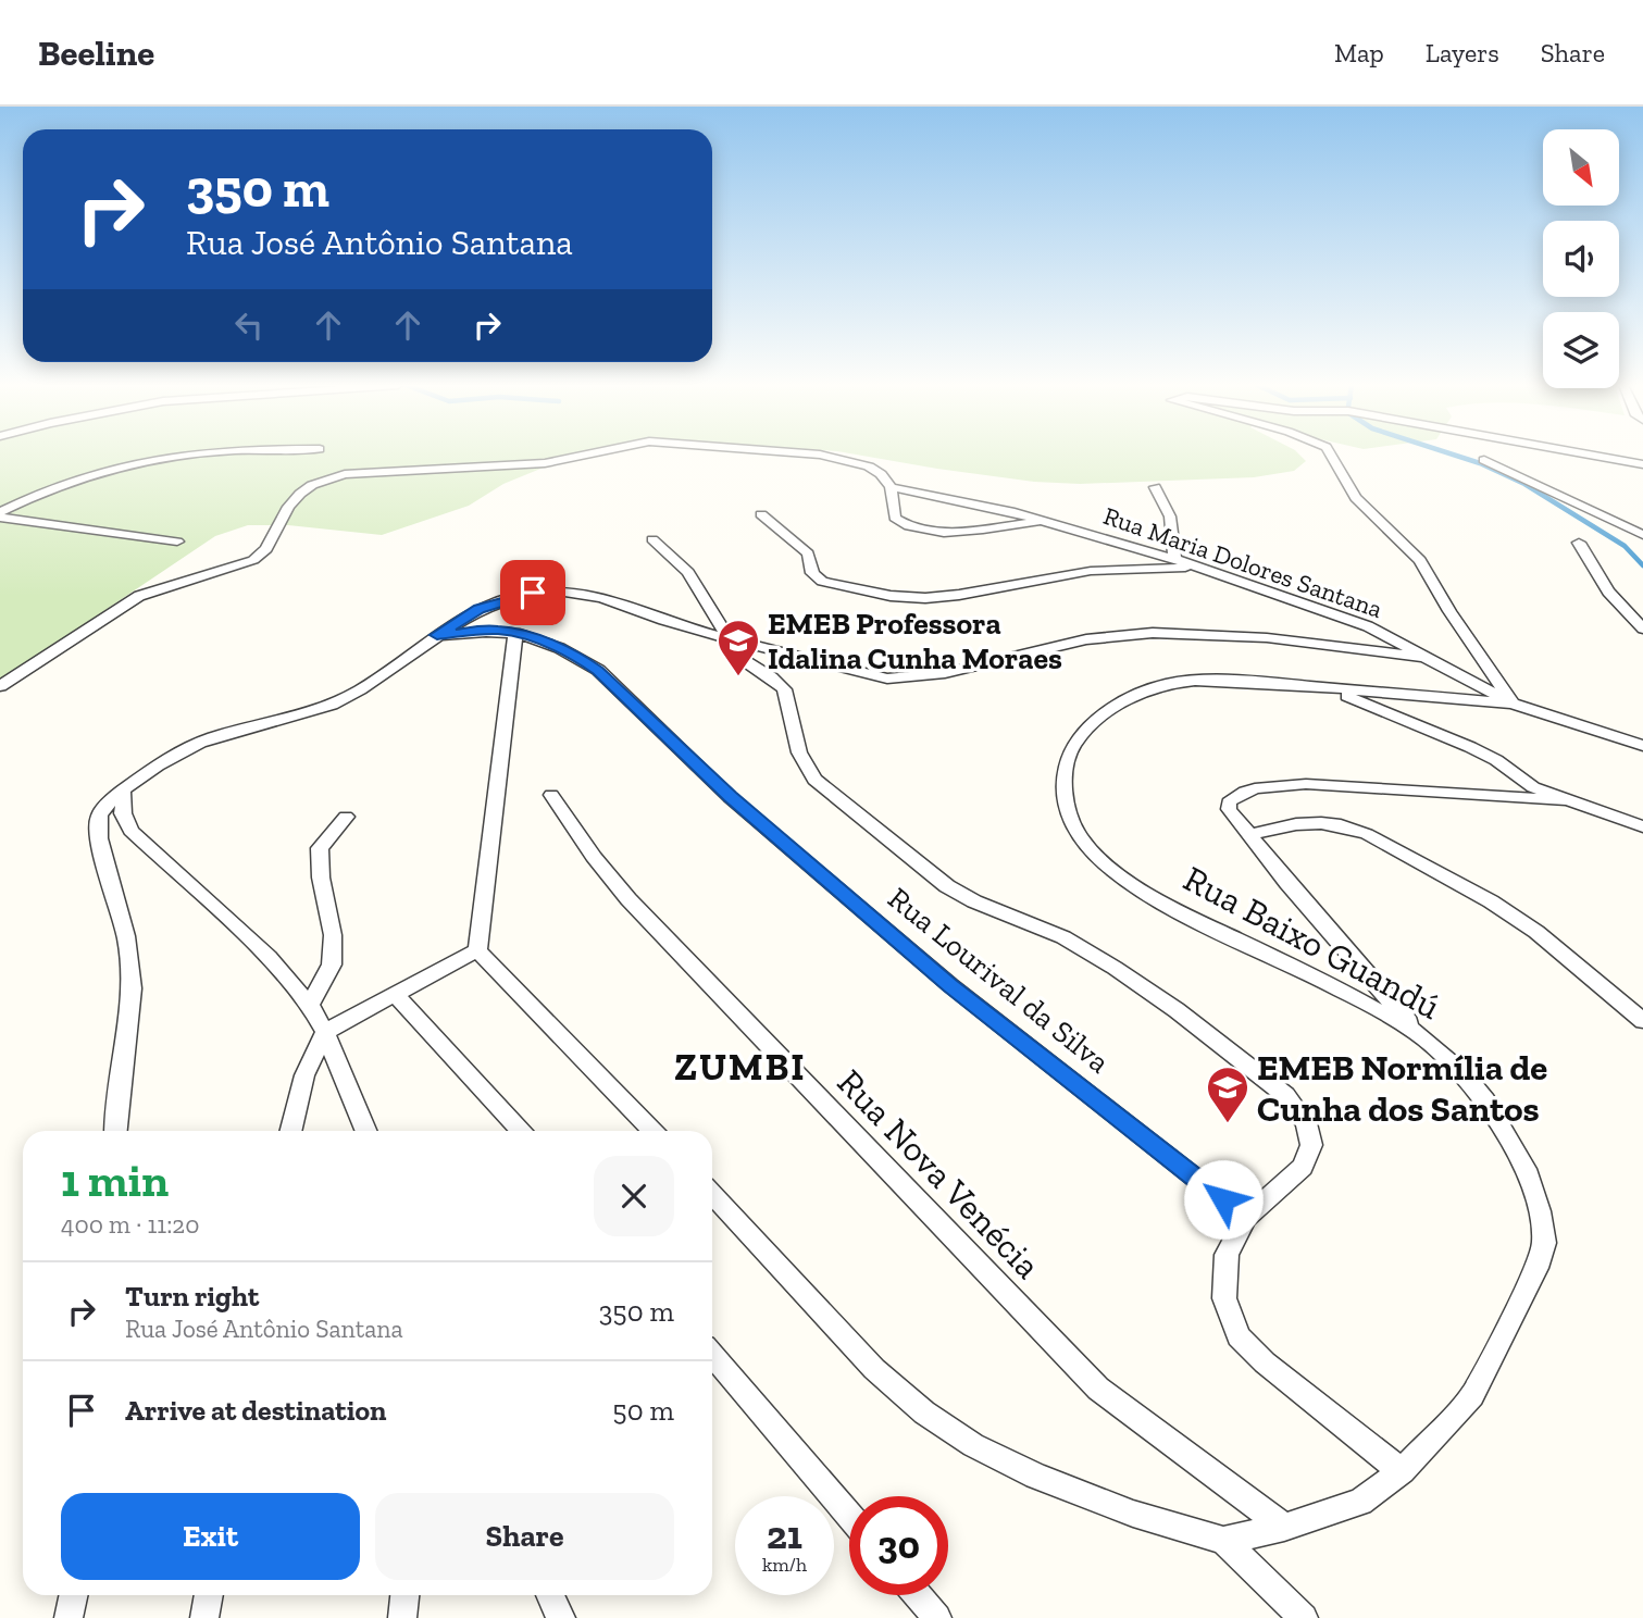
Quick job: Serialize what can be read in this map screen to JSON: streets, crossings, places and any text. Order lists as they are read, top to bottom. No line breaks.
{"streets":{"street":["Rua Maria Dolores Santana","Rua Baixo Guandú","Rua Lourival da Silva","Rua Nova Venécia"]},"crossings":[["Rua Maria Dolores Santana","Rua Baixo Guandú"],["Rua Baixo Guandú","Rua Nova Venécia"]],"districts":["ZUMBI"],"places":{"school or university":["EMEB Professora Idalina Cunha Moraes","EMEB Normília de Cunha dos Santos"]},"north":"bottom right","page":{"header":"Beeline","nav":["Map","Layers","Share"],"turn":["350 m","Rua José Antônio Santana"],"heading":["1 min","400 m · 11:20"],"list":[{"name":"Turn right","note":"Rua José Antônio Santana","value":"350 m"},{"name":"Arrive at destination","value":"50 m"}],"buttons":["Exit","Share"],"speed":"21 km/h","limit":"30"}}
